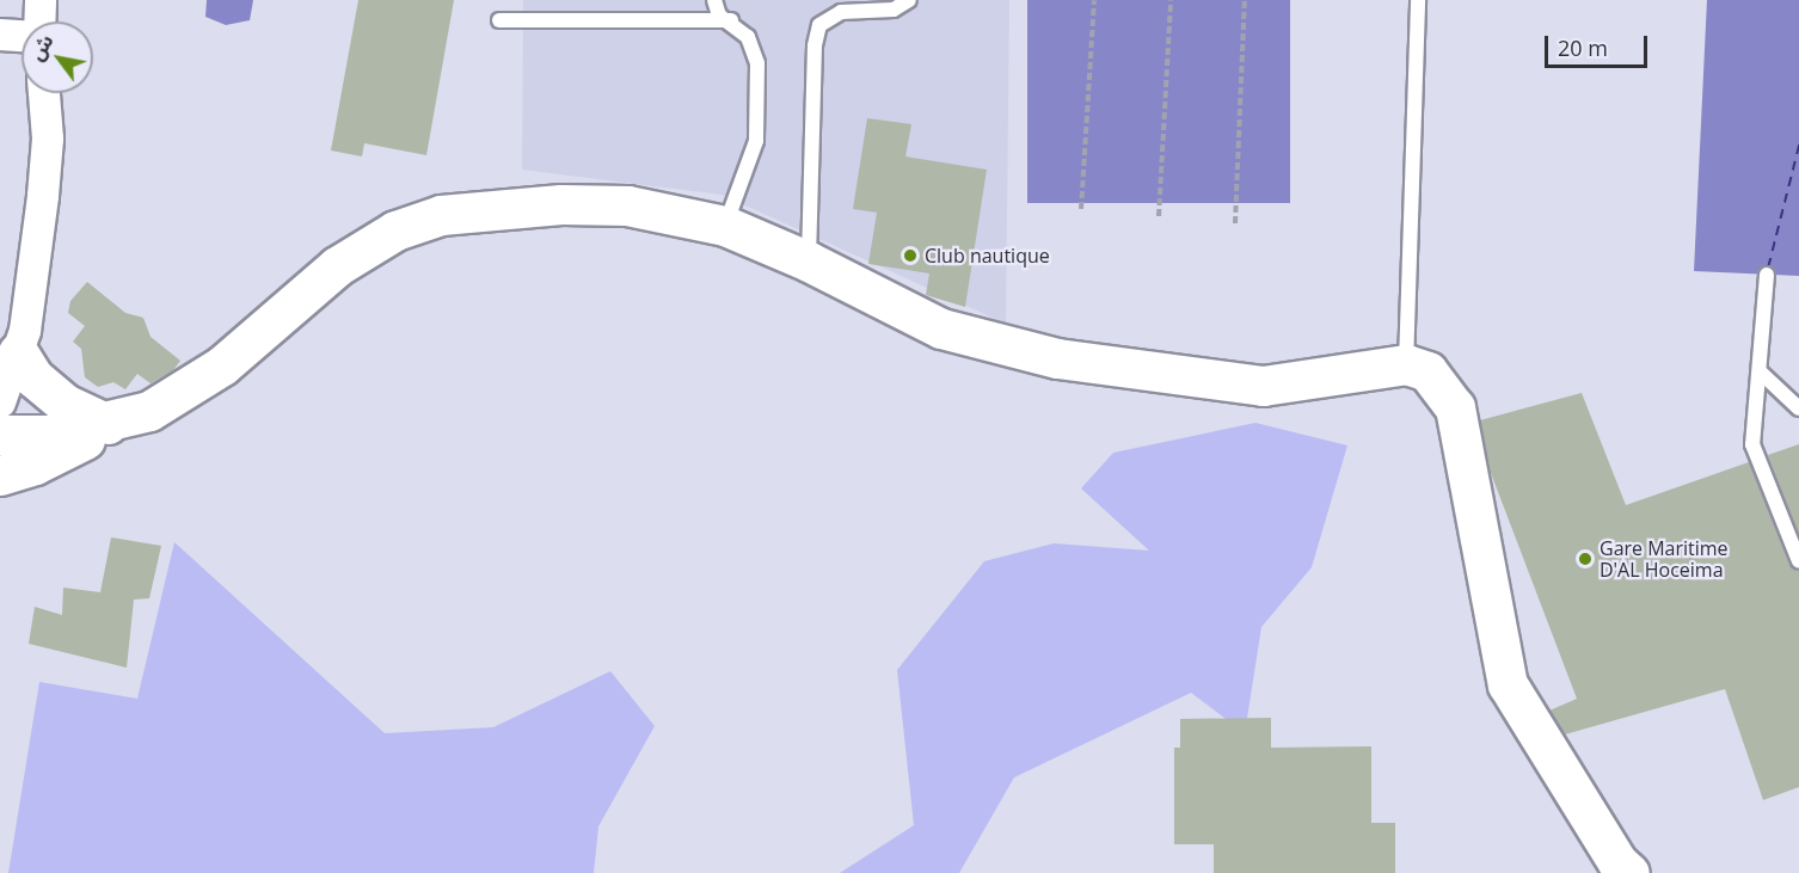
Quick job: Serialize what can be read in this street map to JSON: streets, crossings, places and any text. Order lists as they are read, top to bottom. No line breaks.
{"places":["Club nautique","Gare Maritime D'AL Hoceima"],"scale_bar":"20 m","north":"top left"}
